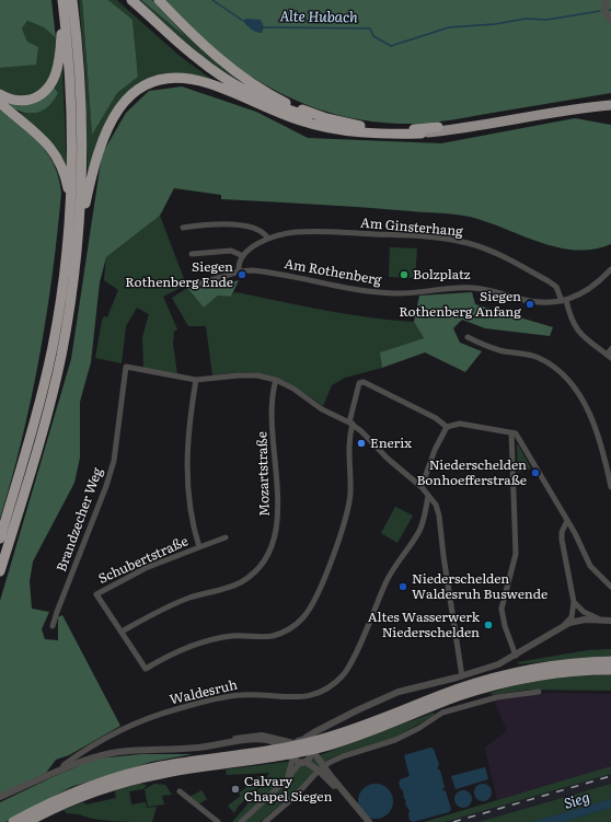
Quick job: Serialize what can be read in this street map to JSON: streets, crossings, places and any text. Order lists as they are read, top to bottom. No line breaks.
{"streets":{"street":["Am Ginsterhang","Am Rothenberg","Mozartstraße","Brandzecher Weg","Schubertstraße","Waldesruh"]},"crossings":[["Am Ginsterhang","Am Rothenberg"],["Mozartstraße","Schubertstraße"],["Brandzecher Weg","Schubertstraße"]],"water":["Alte Hubach","Sieg"],"places":["Siegen Rothenberg Ende","Bolzplatz","Siegen Rothenberg Anfang","Enerix","Niederschelden Bonhoefferstraße","Niederschelden Waldesruh Buswende","Altes Wasserwerk Niederschelden","Calvary Chapel Siegen"]}
